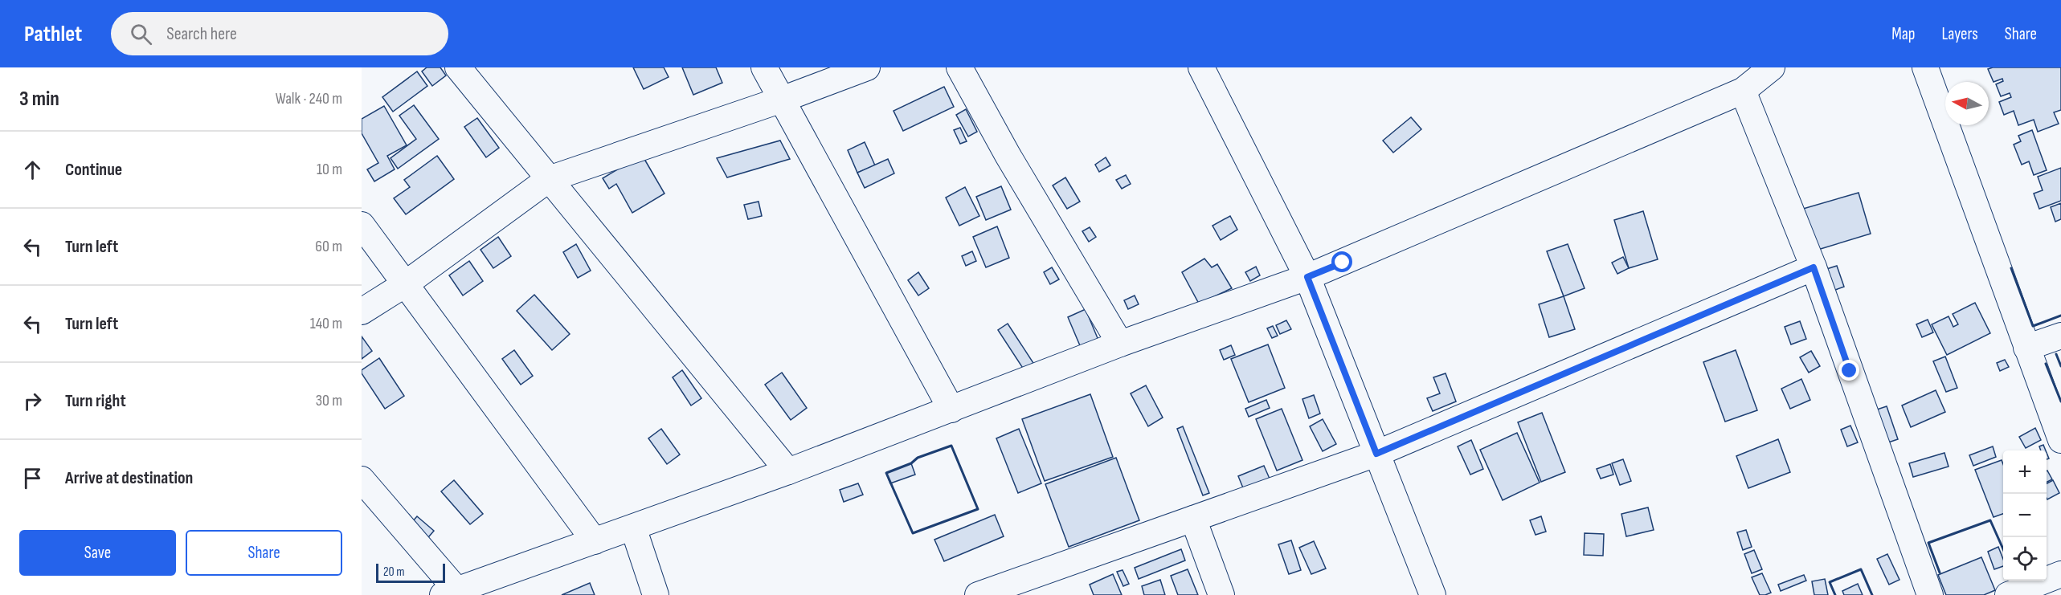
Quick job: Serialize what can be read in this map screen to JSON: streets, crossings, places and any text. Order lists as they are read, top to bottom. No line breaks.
{"scale_bar":"20 m","north":"left","page":{"header":"Pathlet","search":"Search here","nav":["Map","Layers","Share"],"heading":["3 min","Walk · 240 m"],"list":[["Continue","10 m"],["Turn left","60 m"],["Turn left","140 m"],["Turn right","30 m"],"Arrive at destination"],"map_buttons":["+","−"],"buttons":["Save","Share"],"scale":"20 m"}}
